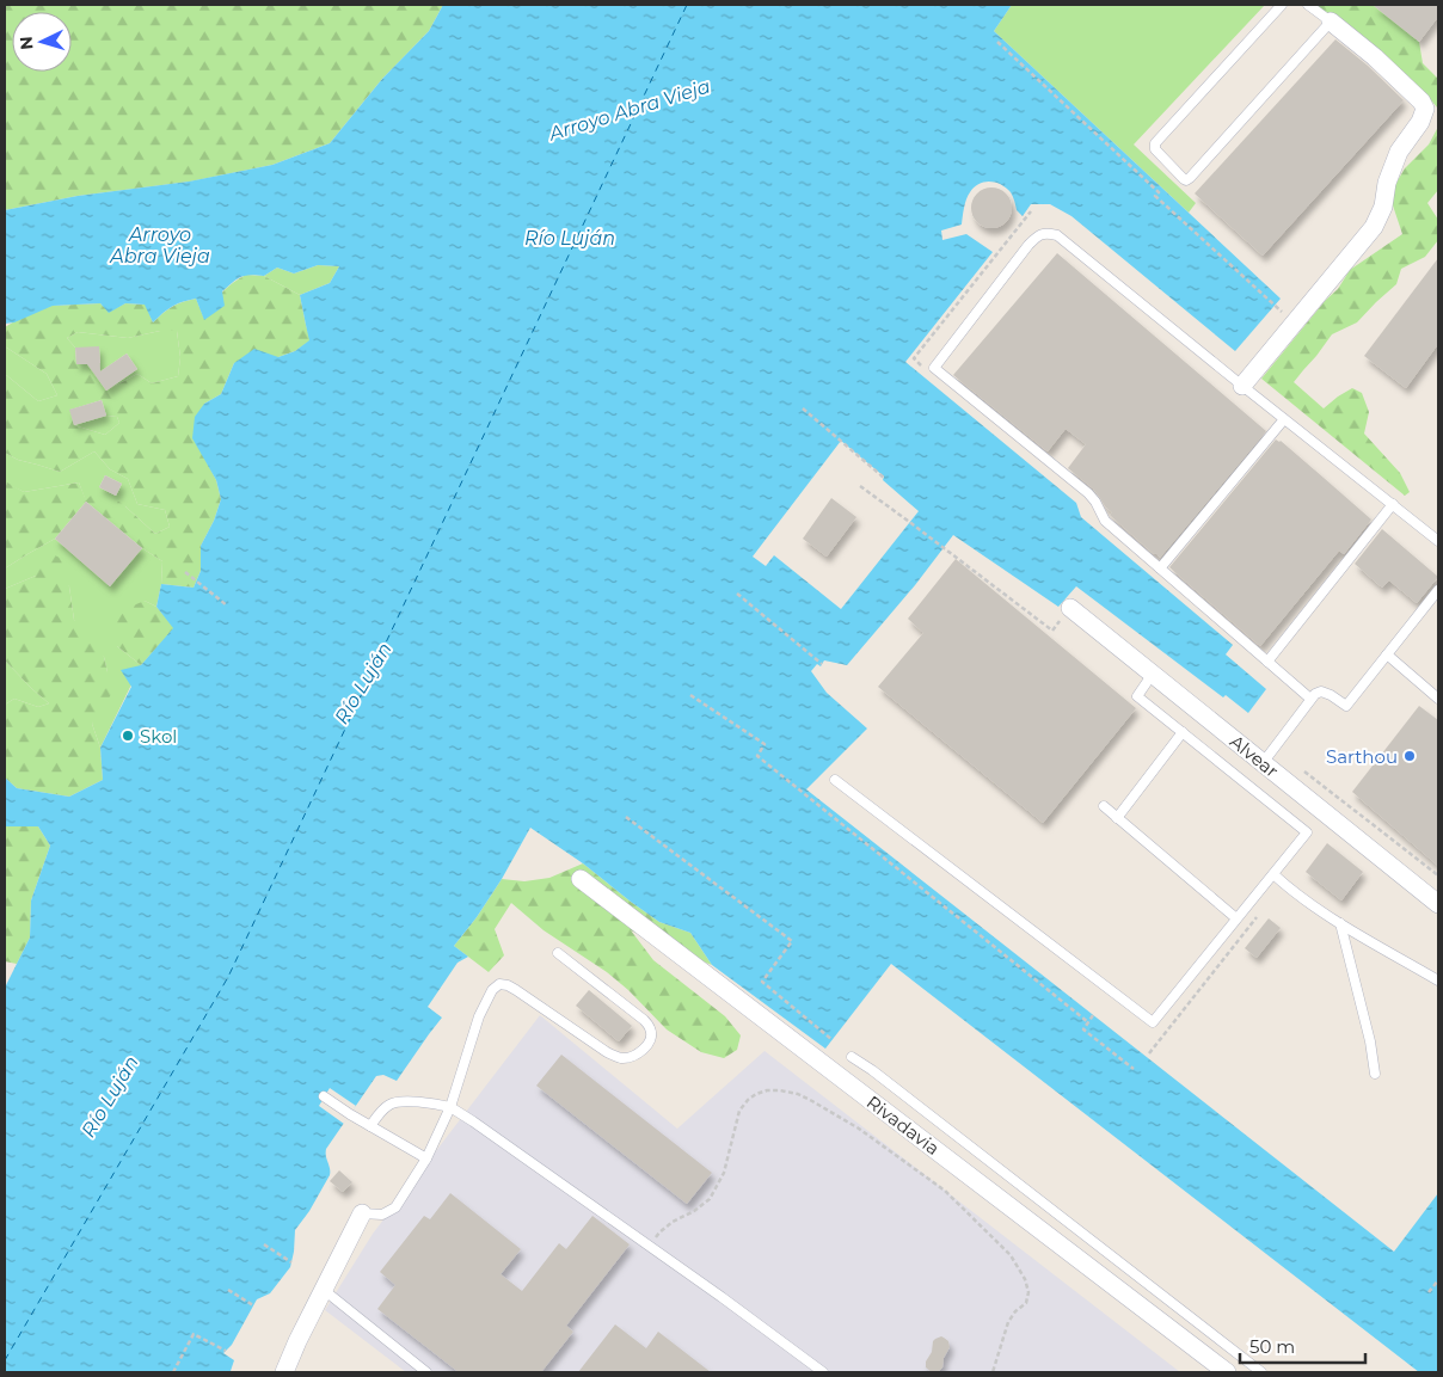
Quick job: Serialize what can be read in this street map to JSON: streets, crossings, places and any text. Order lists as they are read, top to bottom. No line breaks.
{"streets":{"street":["Alvear","Rivadavia"]},"water":["Arroyo Abra Vieja","Río Luján"],"places":["Skol","Sarthou"],"scale_bar":"50 m","north":"left"}
